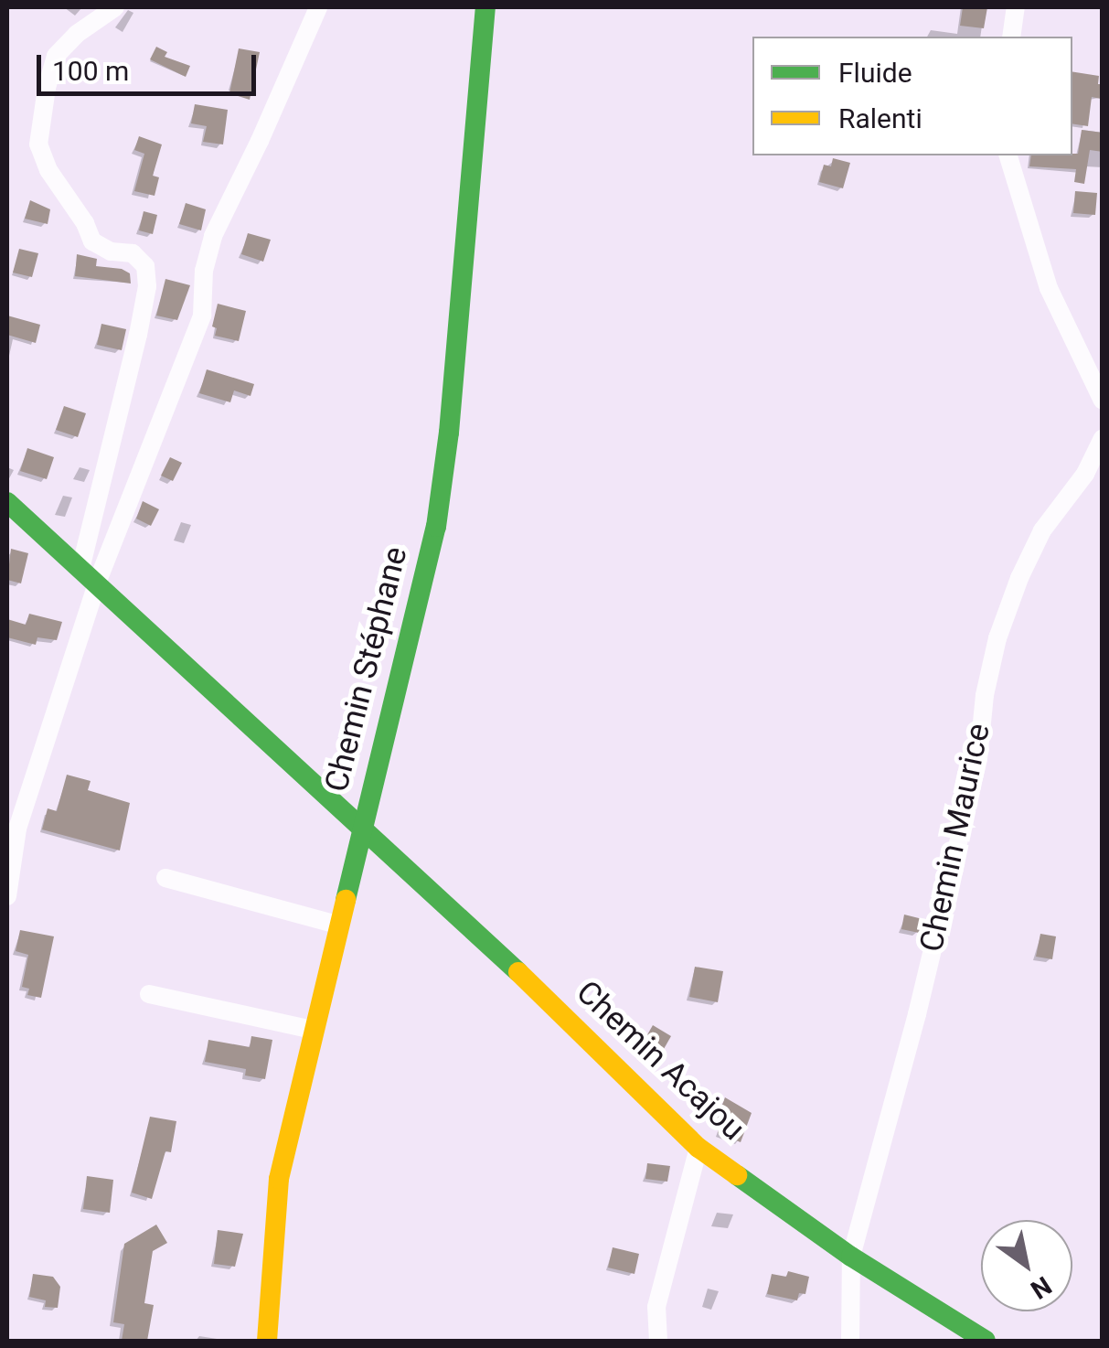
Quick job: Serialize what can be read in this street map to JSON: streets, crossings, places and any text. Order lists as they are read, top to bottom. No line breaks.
{"streets":{"main road":["Chemin Stéphane","Chemin Acajou"],"street":["Chemin Maurice"]},"crossings":[["Chemin Stéphane","Chemin Acajou"],["Chemin Maurice","Chemin Acajou"]],"legend":["Fluide","Ralenti"],"scale_bar":"100 m","north":"bottom right"}
